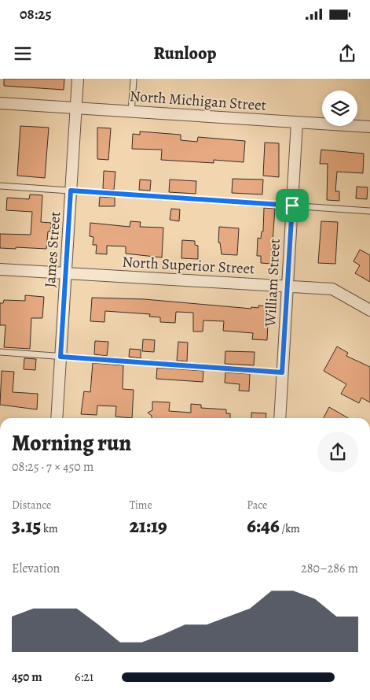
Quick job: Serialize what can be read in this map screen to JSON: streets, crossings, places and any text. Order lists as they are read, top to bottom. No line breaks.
{"streets":{"street":["North Michigan Street","James Street","North Superior Street","William Street"]},"crossings":[["North Michigan Street","James Street"],["North Michigan Street","William Street"],["James Street","North Superior Street"],["North Superior Street","William Street"]],"page":{"status":"08:25","header":"Runloop","heading":["Morning run","08:25 · 7 × 450 m"],"stats":[["Distance","3.15 km"],["Time","21:19"],["Pace","6:46 /km"]],"chart":["Elevation","280–286 m"],"list":[{"name":"450 m","note":"6:21"}]}}
